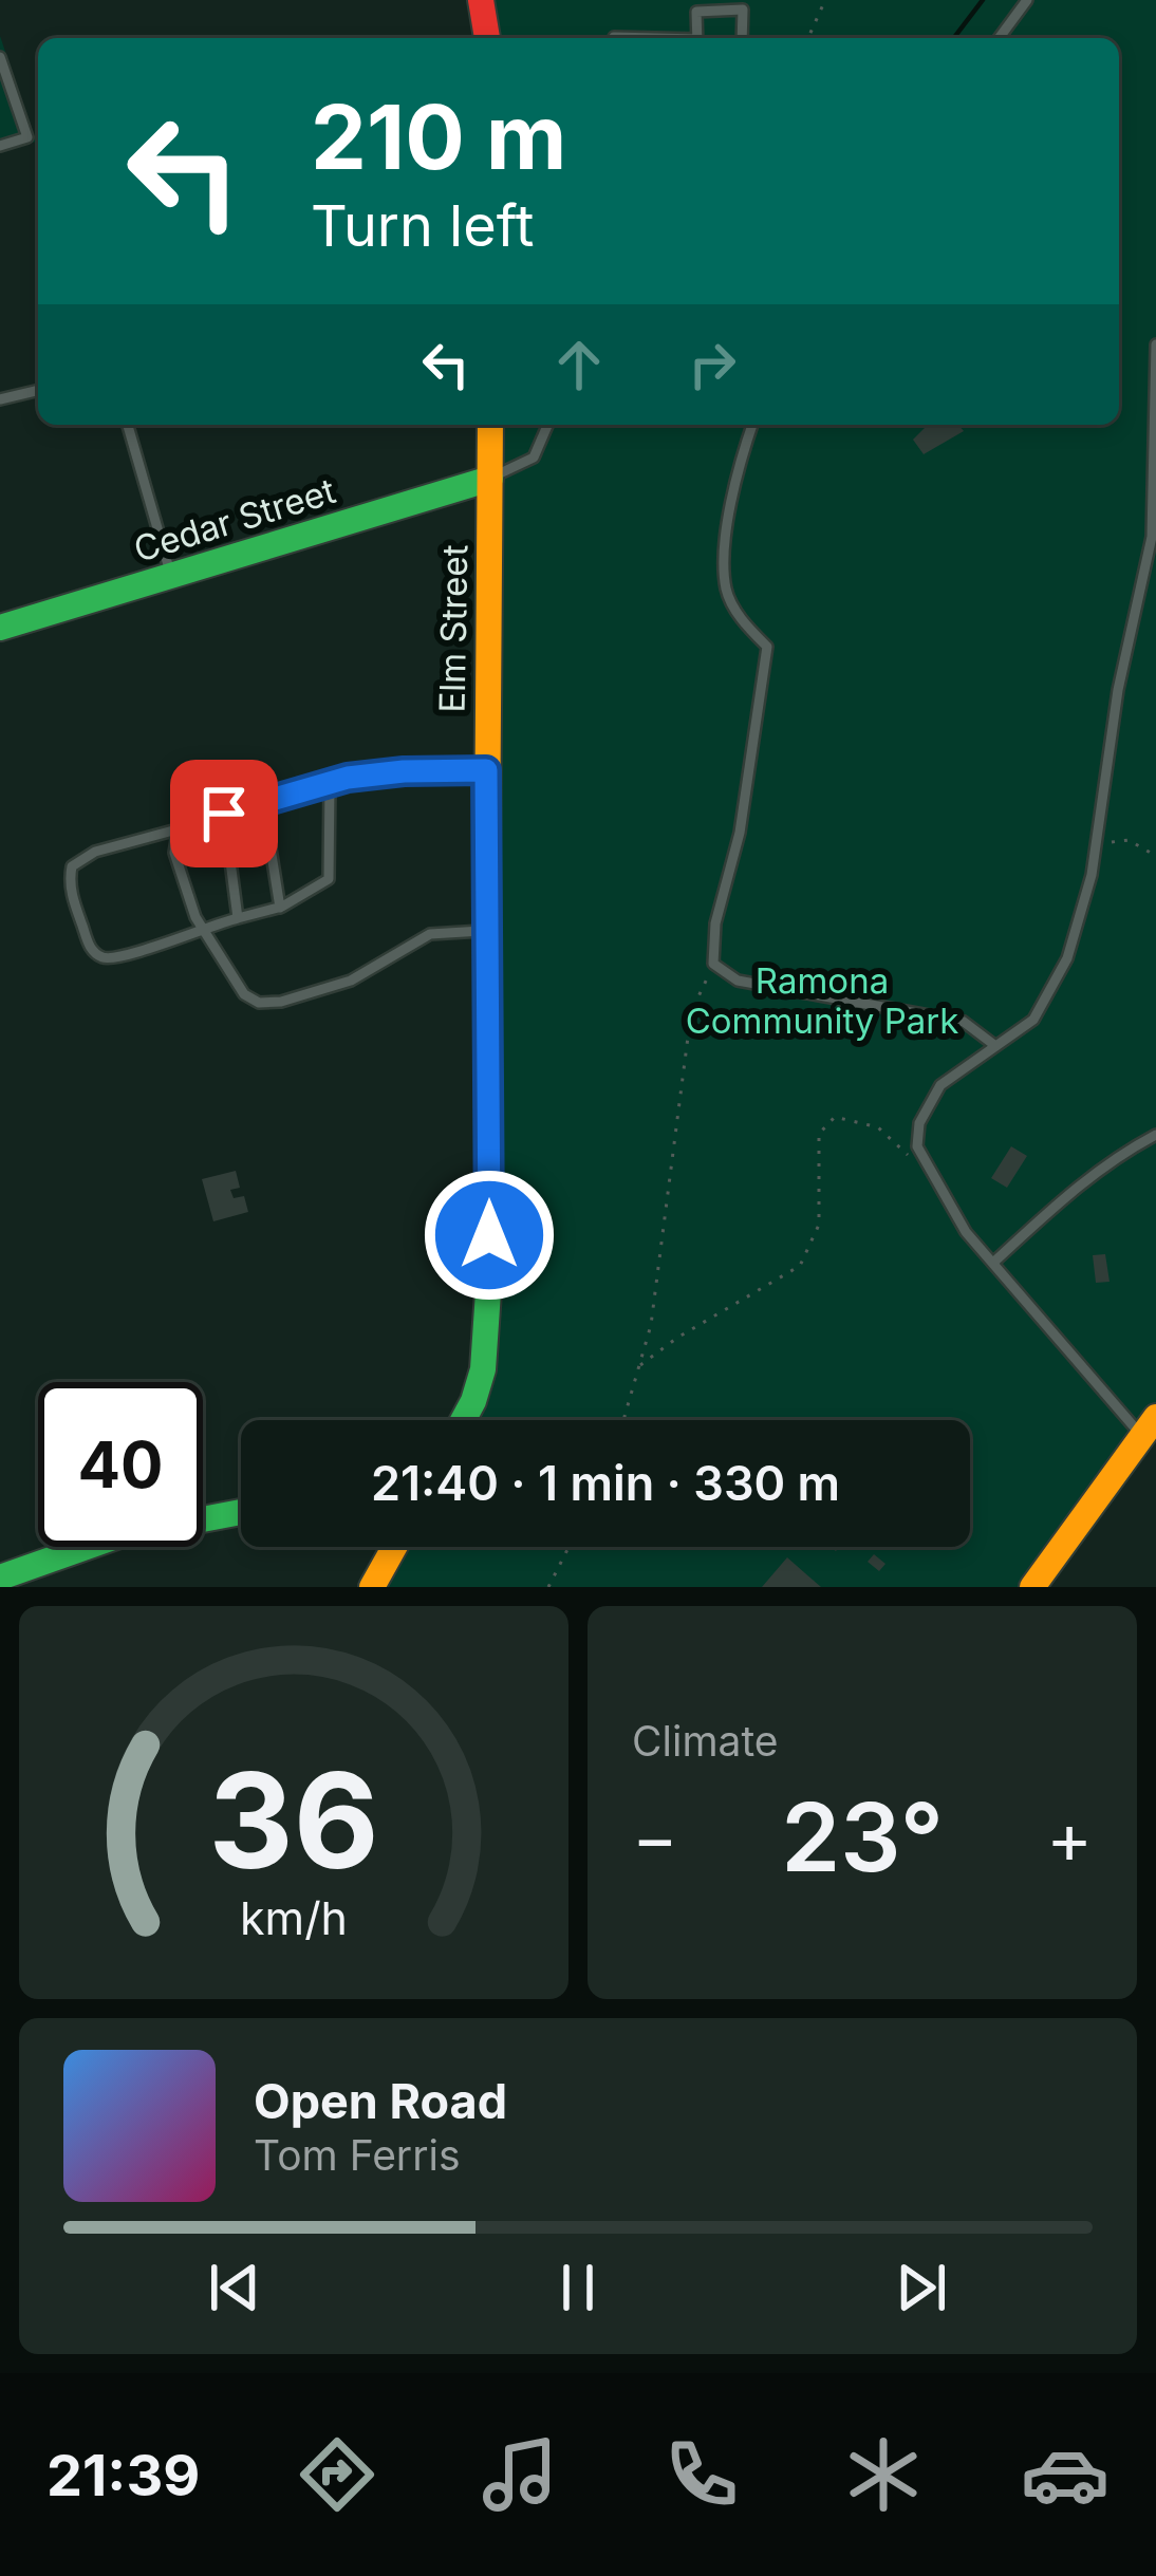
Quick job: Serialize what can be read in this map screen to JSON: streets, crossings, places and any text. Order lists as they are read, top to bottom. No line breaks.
{"streets":{"street":["Cedar Street","Elm Street"]},"crossings":[["Cedar Street","Elm Street"]],"parks":["Ramona Community Park"],"page":{"turn":["210 m","Turn left"],"limit":"40","trip":"21:40 · 1 min · 330 m","tile":"Climate","heat":["−","23°","+"],"song":["Open Road","Tom Ferris"],"tabs":"21:39","gauge":["36","km/h"]}}
